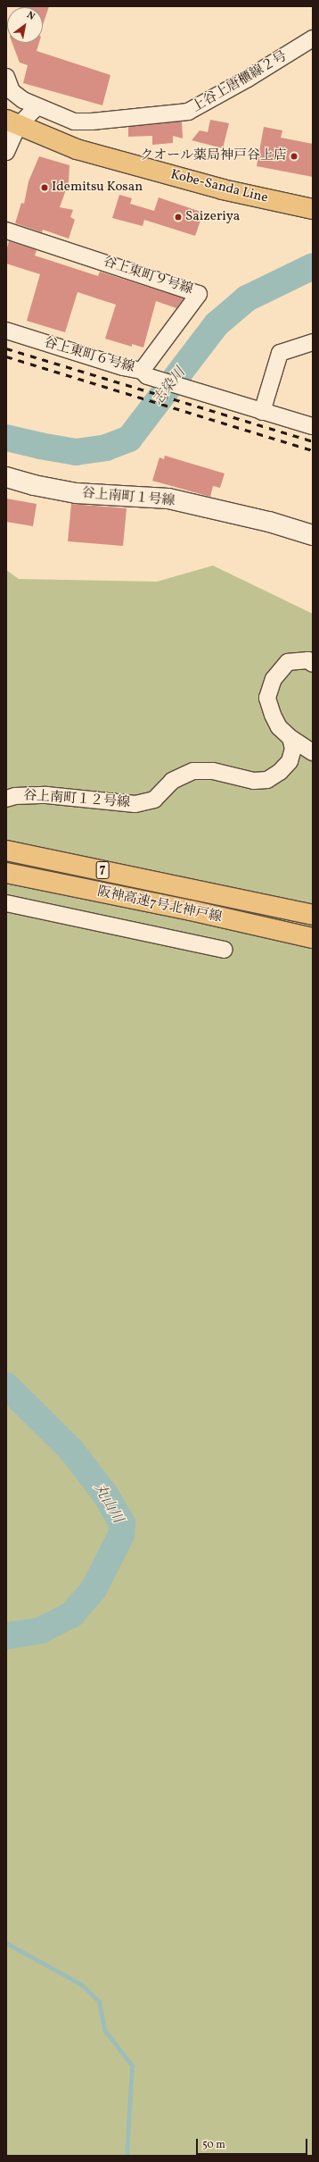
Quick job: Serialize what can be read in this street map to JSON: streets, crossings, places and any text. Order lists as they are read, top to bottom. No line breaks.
{"streets":{"main road":["Kobe-Sanda Line","7","阪神高速7号北神戸線"],"street":["上谷上唐櫃線２号","谷上東町９号線","谷上東町６号線","谷上南町１号線","谷上南町１２号線"]},"crossings":[["谷上東町９号線","谷上東町６号線"]],"water":["志染川","丸山川"],"places":["クオール薬局神戸谷上店","Idemitsu Kosan","Saizeriya"],"scale_bar":"50 m","north":"top right"}
